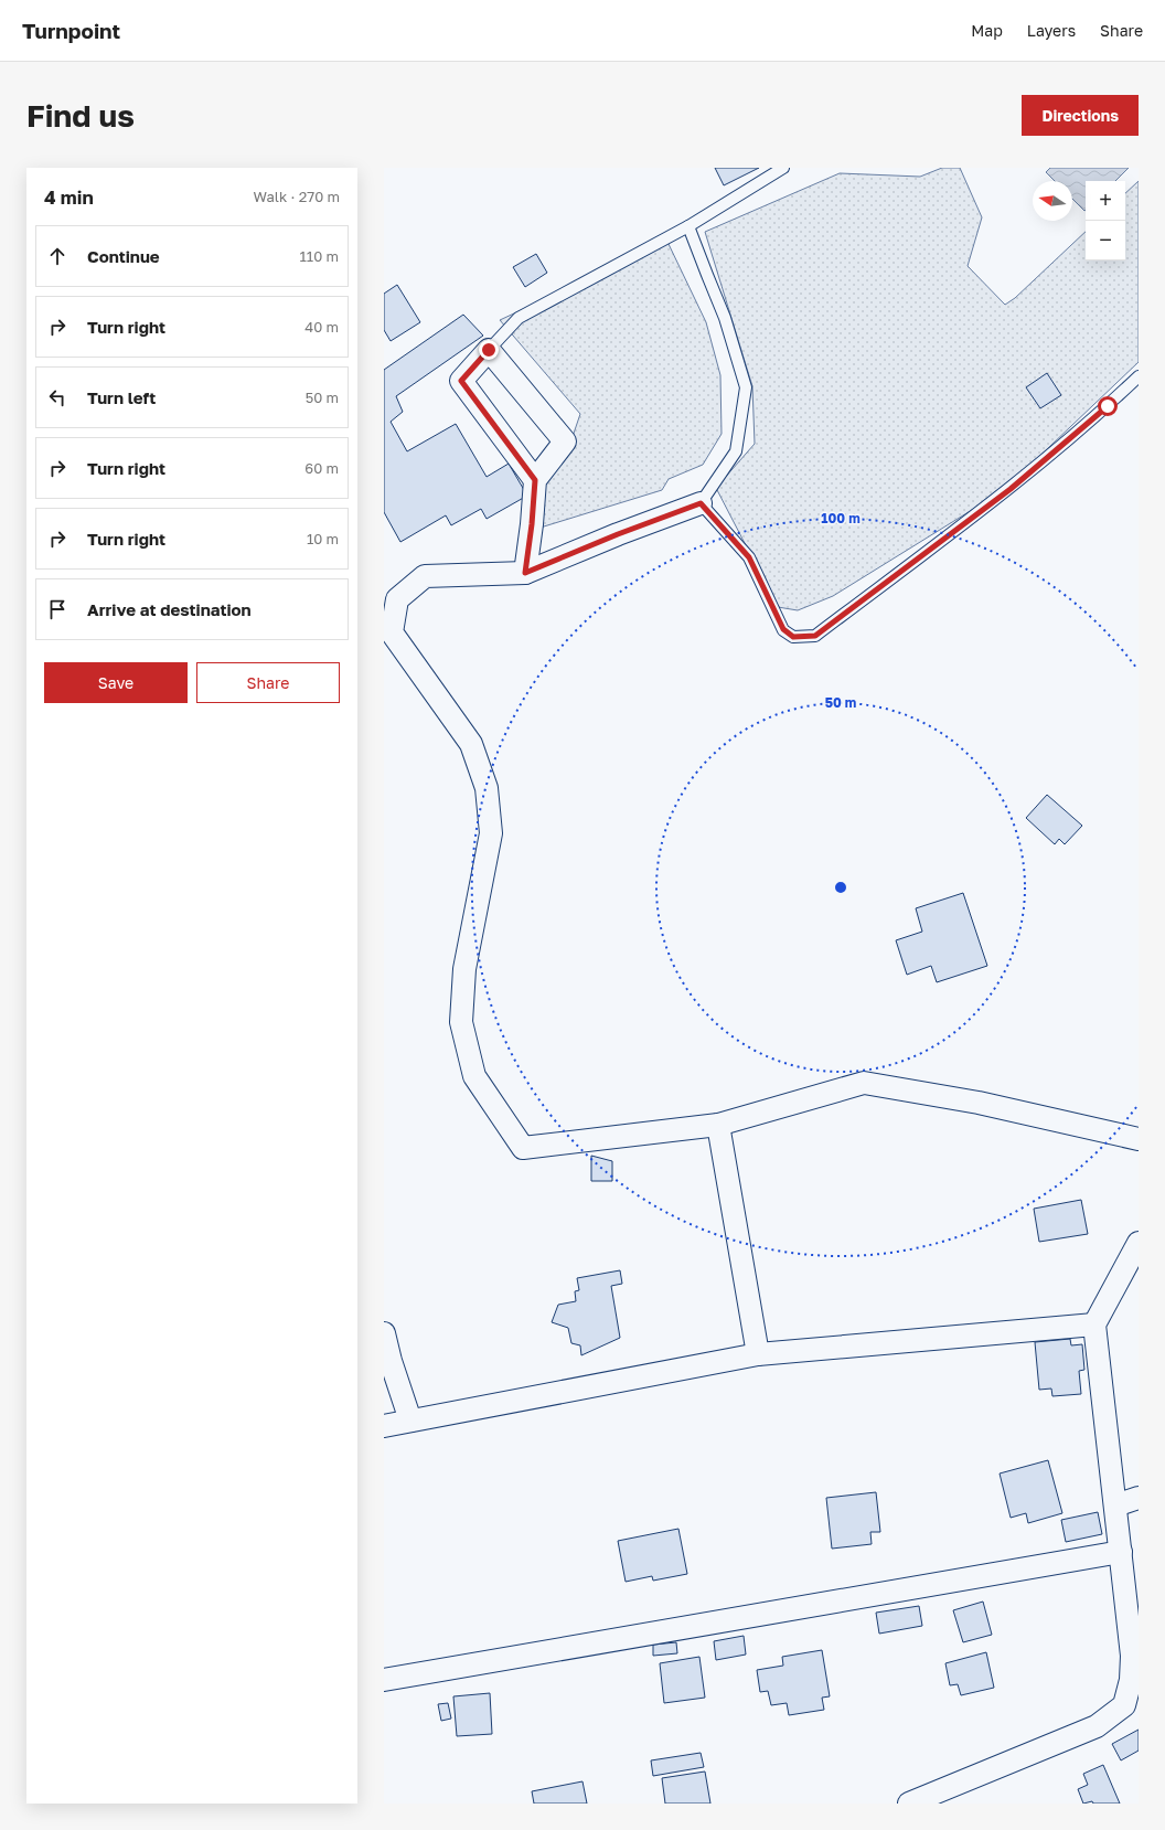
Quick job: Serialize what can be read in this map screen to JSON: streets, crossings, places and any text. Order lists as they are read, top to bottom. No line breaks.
{"north":"left","page":{"header":"Turnpoint","nav":["Map","Layers","Share"],"buttons":["Directions",["Save","Share"]],"title":"Find us","heading":["4 min","Walk · 270 m"],"map_buttons":["+","−"],"list":[["Continue","110 m"],["Turn right","40 m"],["Turn left","50 m"],["Turn right","60 m"],["Turn right","10 m"],"Arrive at destination"]},"rings":["100 m","50 m"]}
